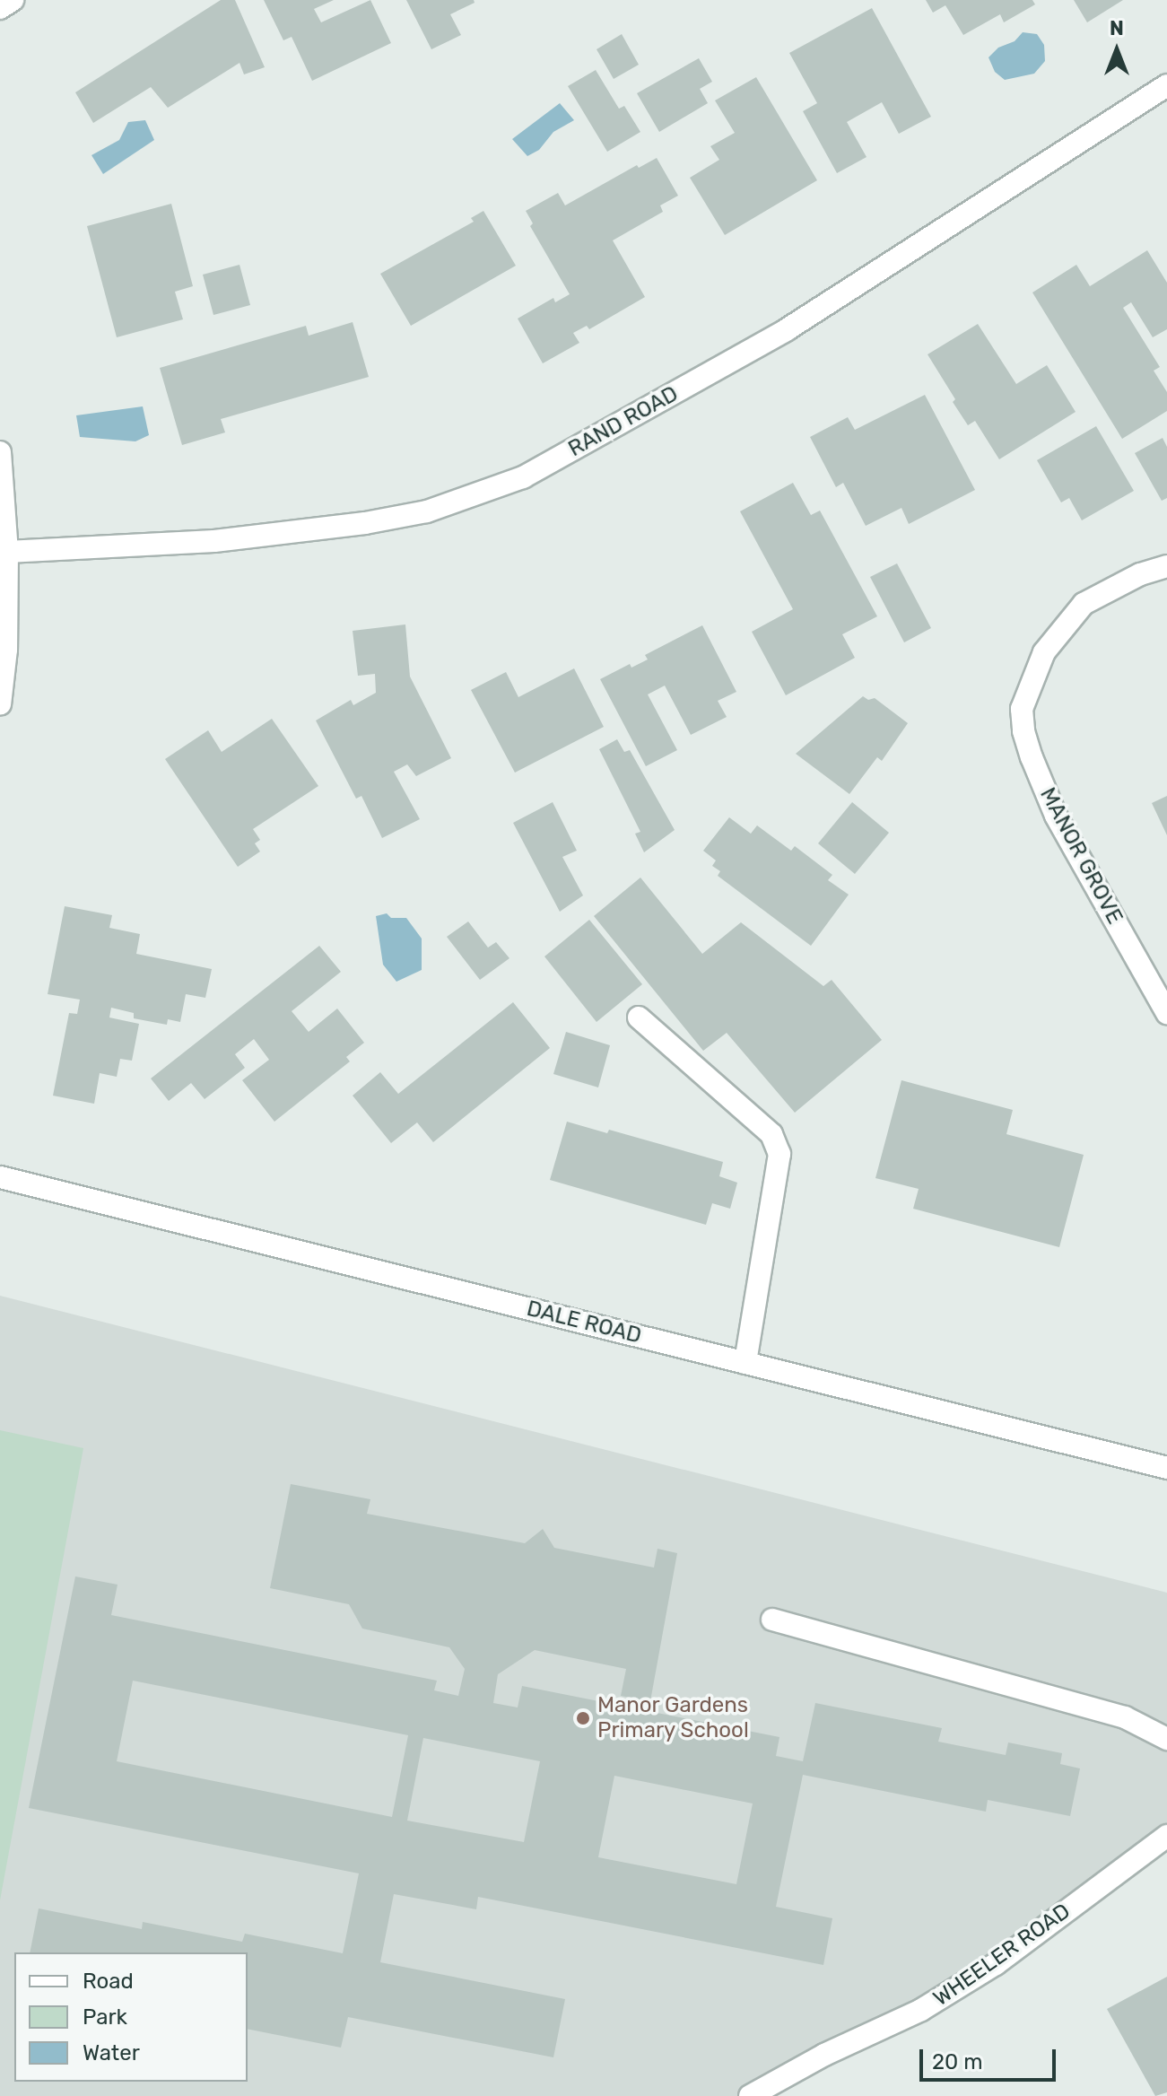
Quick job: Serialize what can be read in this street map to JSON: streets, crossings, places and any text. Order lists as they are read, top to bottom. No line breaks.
{"streets":{"street":["RAND ROAD","MANOR GROVE","DALE ROAD","WHEELER ROAD"]},"places":["Manor Gardens Primary School"],"legend":["Road","Park","Water"],"scale_bar":"20 m","north":"top"}
